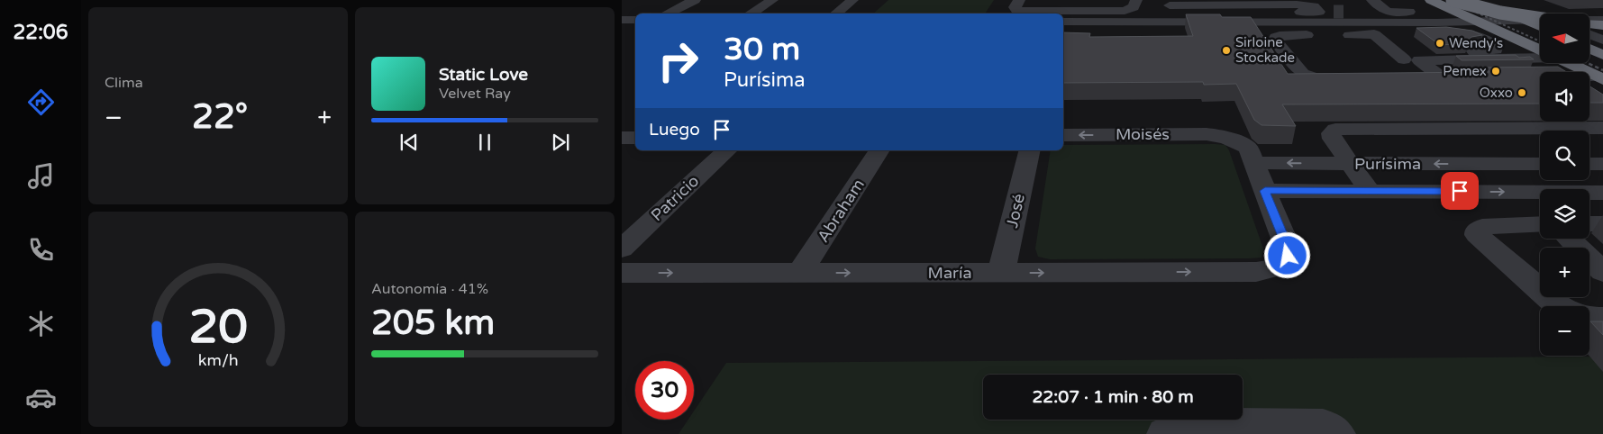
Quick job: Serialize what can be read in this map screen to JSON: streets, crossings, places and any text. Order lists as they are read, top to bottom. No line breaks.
{"streets":{"street":["Moisés","Purísima","Patricio","Abraham","José","María"]},"crossings":[["Moisés","Purísima"],["Purísima","María"],["Abraham","María"],["José","María"]],"one_way":["María"],"places":["Wendy's","Sirloine Stockade","Pemex","Oxxo"],"north":"left","page":{"tabs":"22:06","tile":["Clima",["Autonomía · 41%","205 km"]],"map_buttons":["+","−"],"turn":["30 m","Purísima"],"song":["Static Love","Velvet Ray"],"heat":["−","22°","+"],"then":"Luego","limit":"30","trip":"22:07 · 1 min · 80 m","gauge":["20","km/h"]}}
